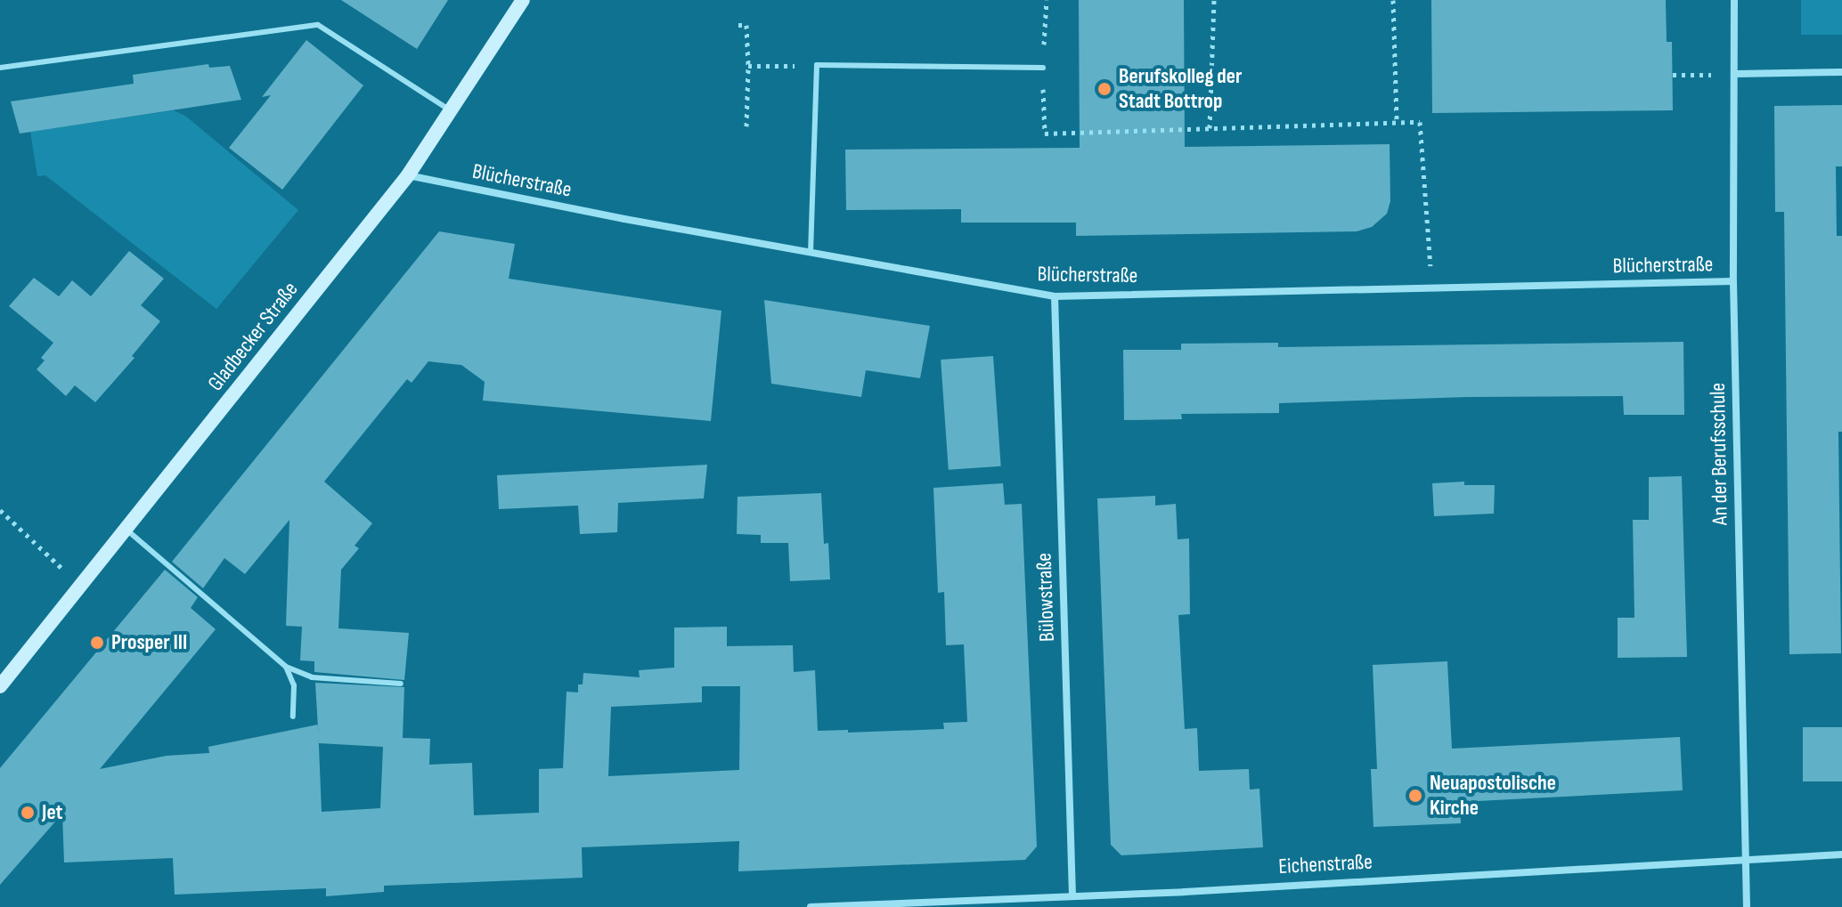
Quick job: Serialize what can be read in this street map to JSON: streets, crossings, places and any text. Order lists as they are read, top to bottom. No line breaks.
{"streets":{"main road":["Gladbecker Straße"],"street":["Blücherstraße","An der Berufsschule","Bülowstraße","Eichenstraße"]},"crossings":[["Blücherstraße","Gladbecker Straße"],["Blücherstraße","An der Berufsschule"],["Blücherstraße","Bülowstraße"],["An der Berufsschule","Eichenstraße"],["Bülowstraße","Eichenstraße"]],"places":["Berufskolleg der Stadt Bottrop","Prosper III","Neuapostolische Kirche","Jet"]}
